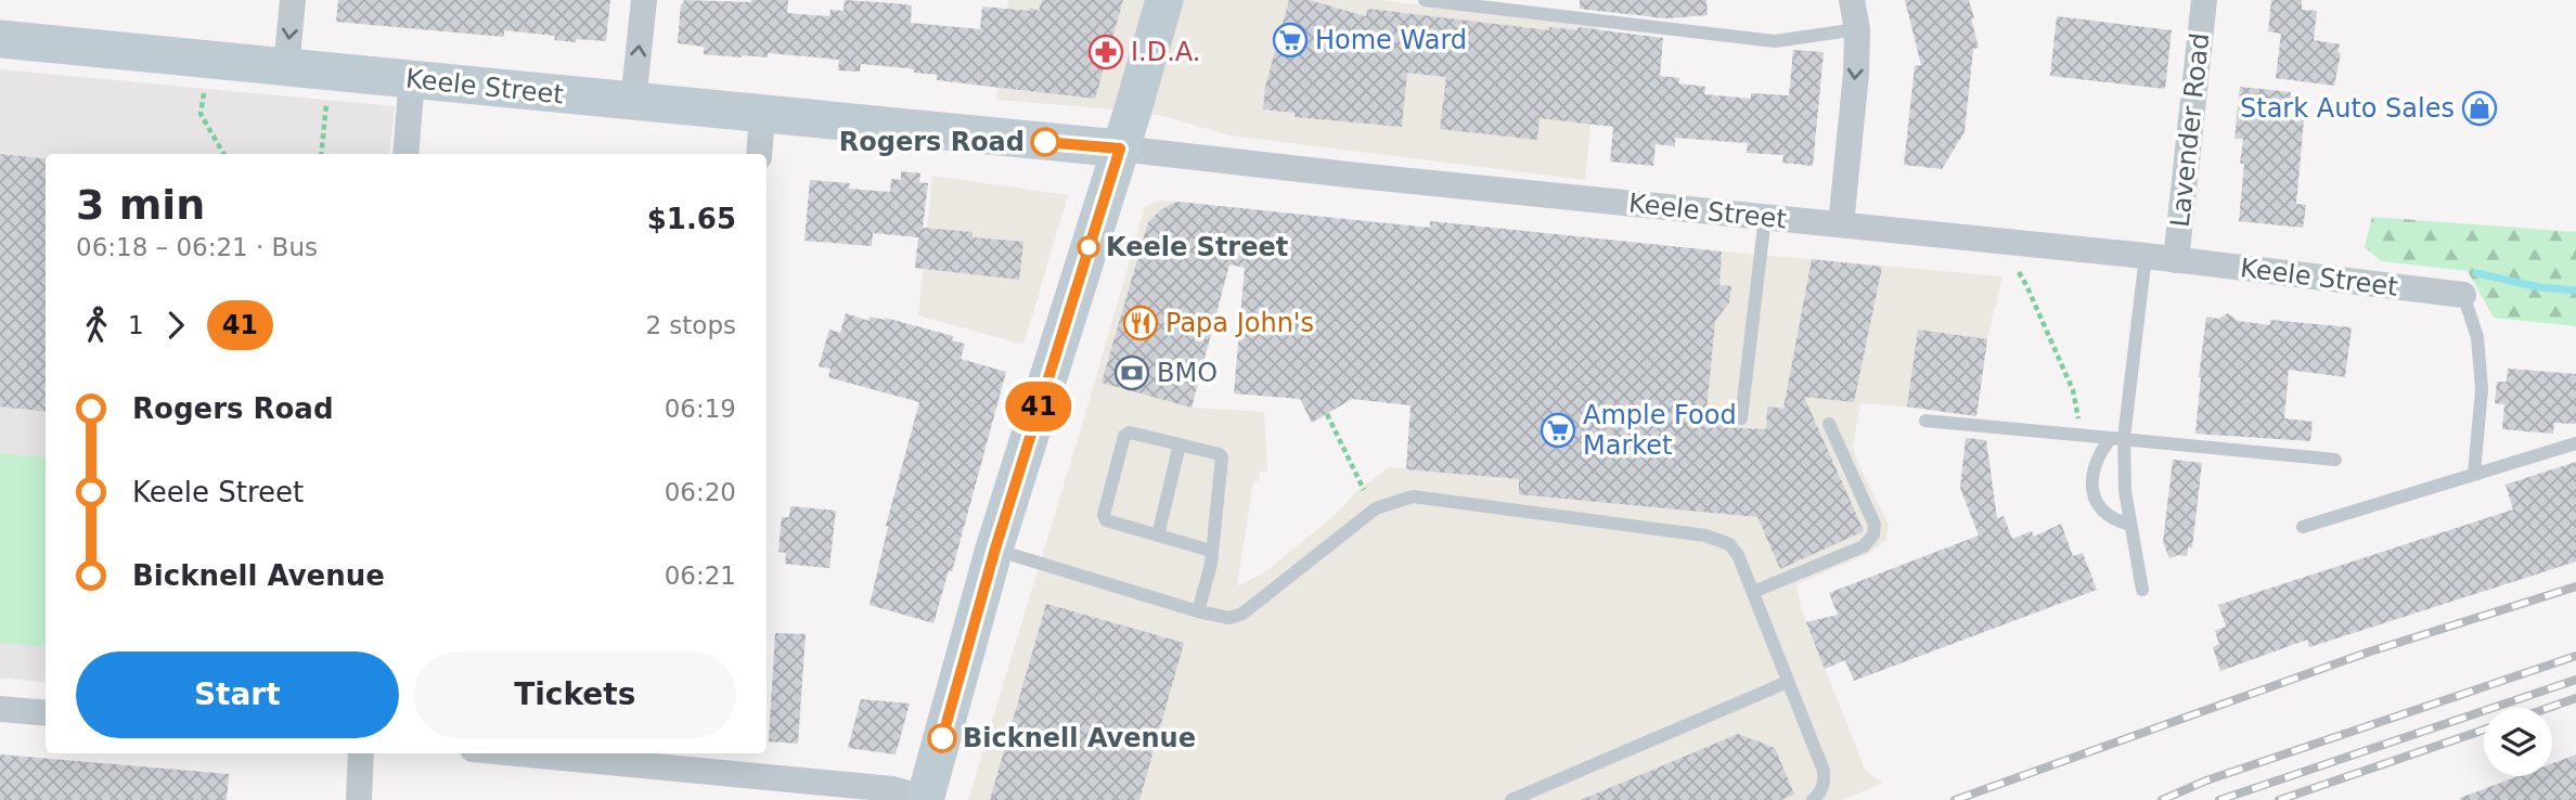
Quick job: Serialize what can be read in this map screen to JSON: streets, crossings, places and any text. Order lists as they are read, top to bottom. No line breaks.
{"streets":{"main road":["Keele Street"],"street":["Lavender Road"]},"crossings":[["Keele Street","Lavender Road"]],"places":{"supermarket":["Home Ward","Ample Food Market"],"pharmacy":["I.D.A."],"shop":["Stark Auto Sales"],"other":["Rogers Road","Keele Street","Bicknell Avenue"],"restaurant":["Papa John's"],"bank":["BMO"]},"lines":["bus line 41"],"page":{"on_map":"41","heading":["3 min","06:18 – 06:21 · Bus","$1.65"],"legs":["1","41","2 stops"],"list":[{"name":"Rogers Road","value":"06:19"},{"name":"Keele Street","value":"06:20"},{"name":"Bicknell Avenue","value":"06:21"}],"buttons":["Start","Tickets"]}}
